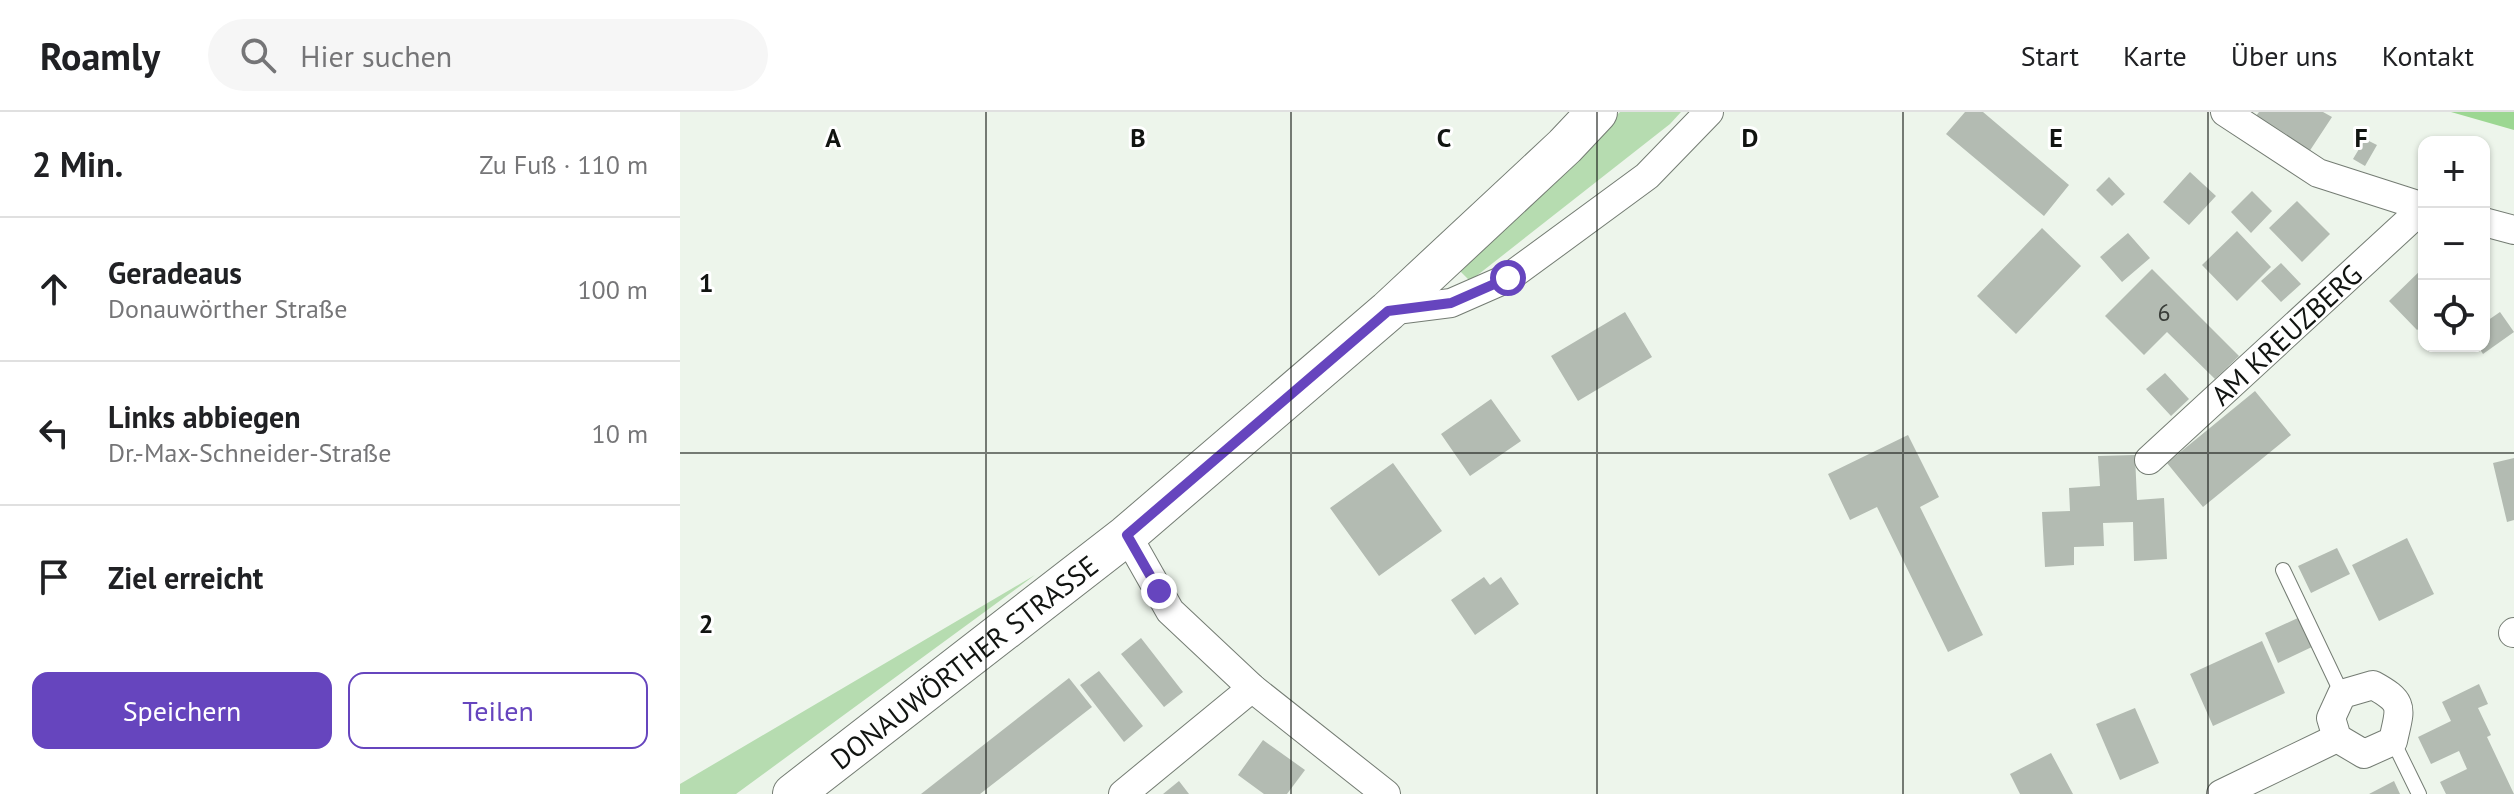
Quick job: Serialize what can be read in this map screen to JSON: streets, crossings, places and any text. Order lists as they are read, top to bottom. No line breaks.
{"streets":{"main road":["DONAUWÖRTHER STRASSE"],"street":["AM KREUZBERG"]},"house_numbers":["6"],"page":{"header":"Roamly","search":"Hier suchen","nav":["Start","Karte","Über uns","Kontakt"],"heading":["2 Min.","Zu Fuß · 110 m"],"map_buttons":["+","−"],"list":[["Geradeaus","Donauwörther Straße","100 m"],["Links abbiegen","Dr.-Max-Schneider-Straße","10 m"],"Ziel erreicht"],"buttons":["Speichern","Teilen"]},"grid":{"columns":["A","B","C","D","E","F"],"rows":["1","2"]}}
